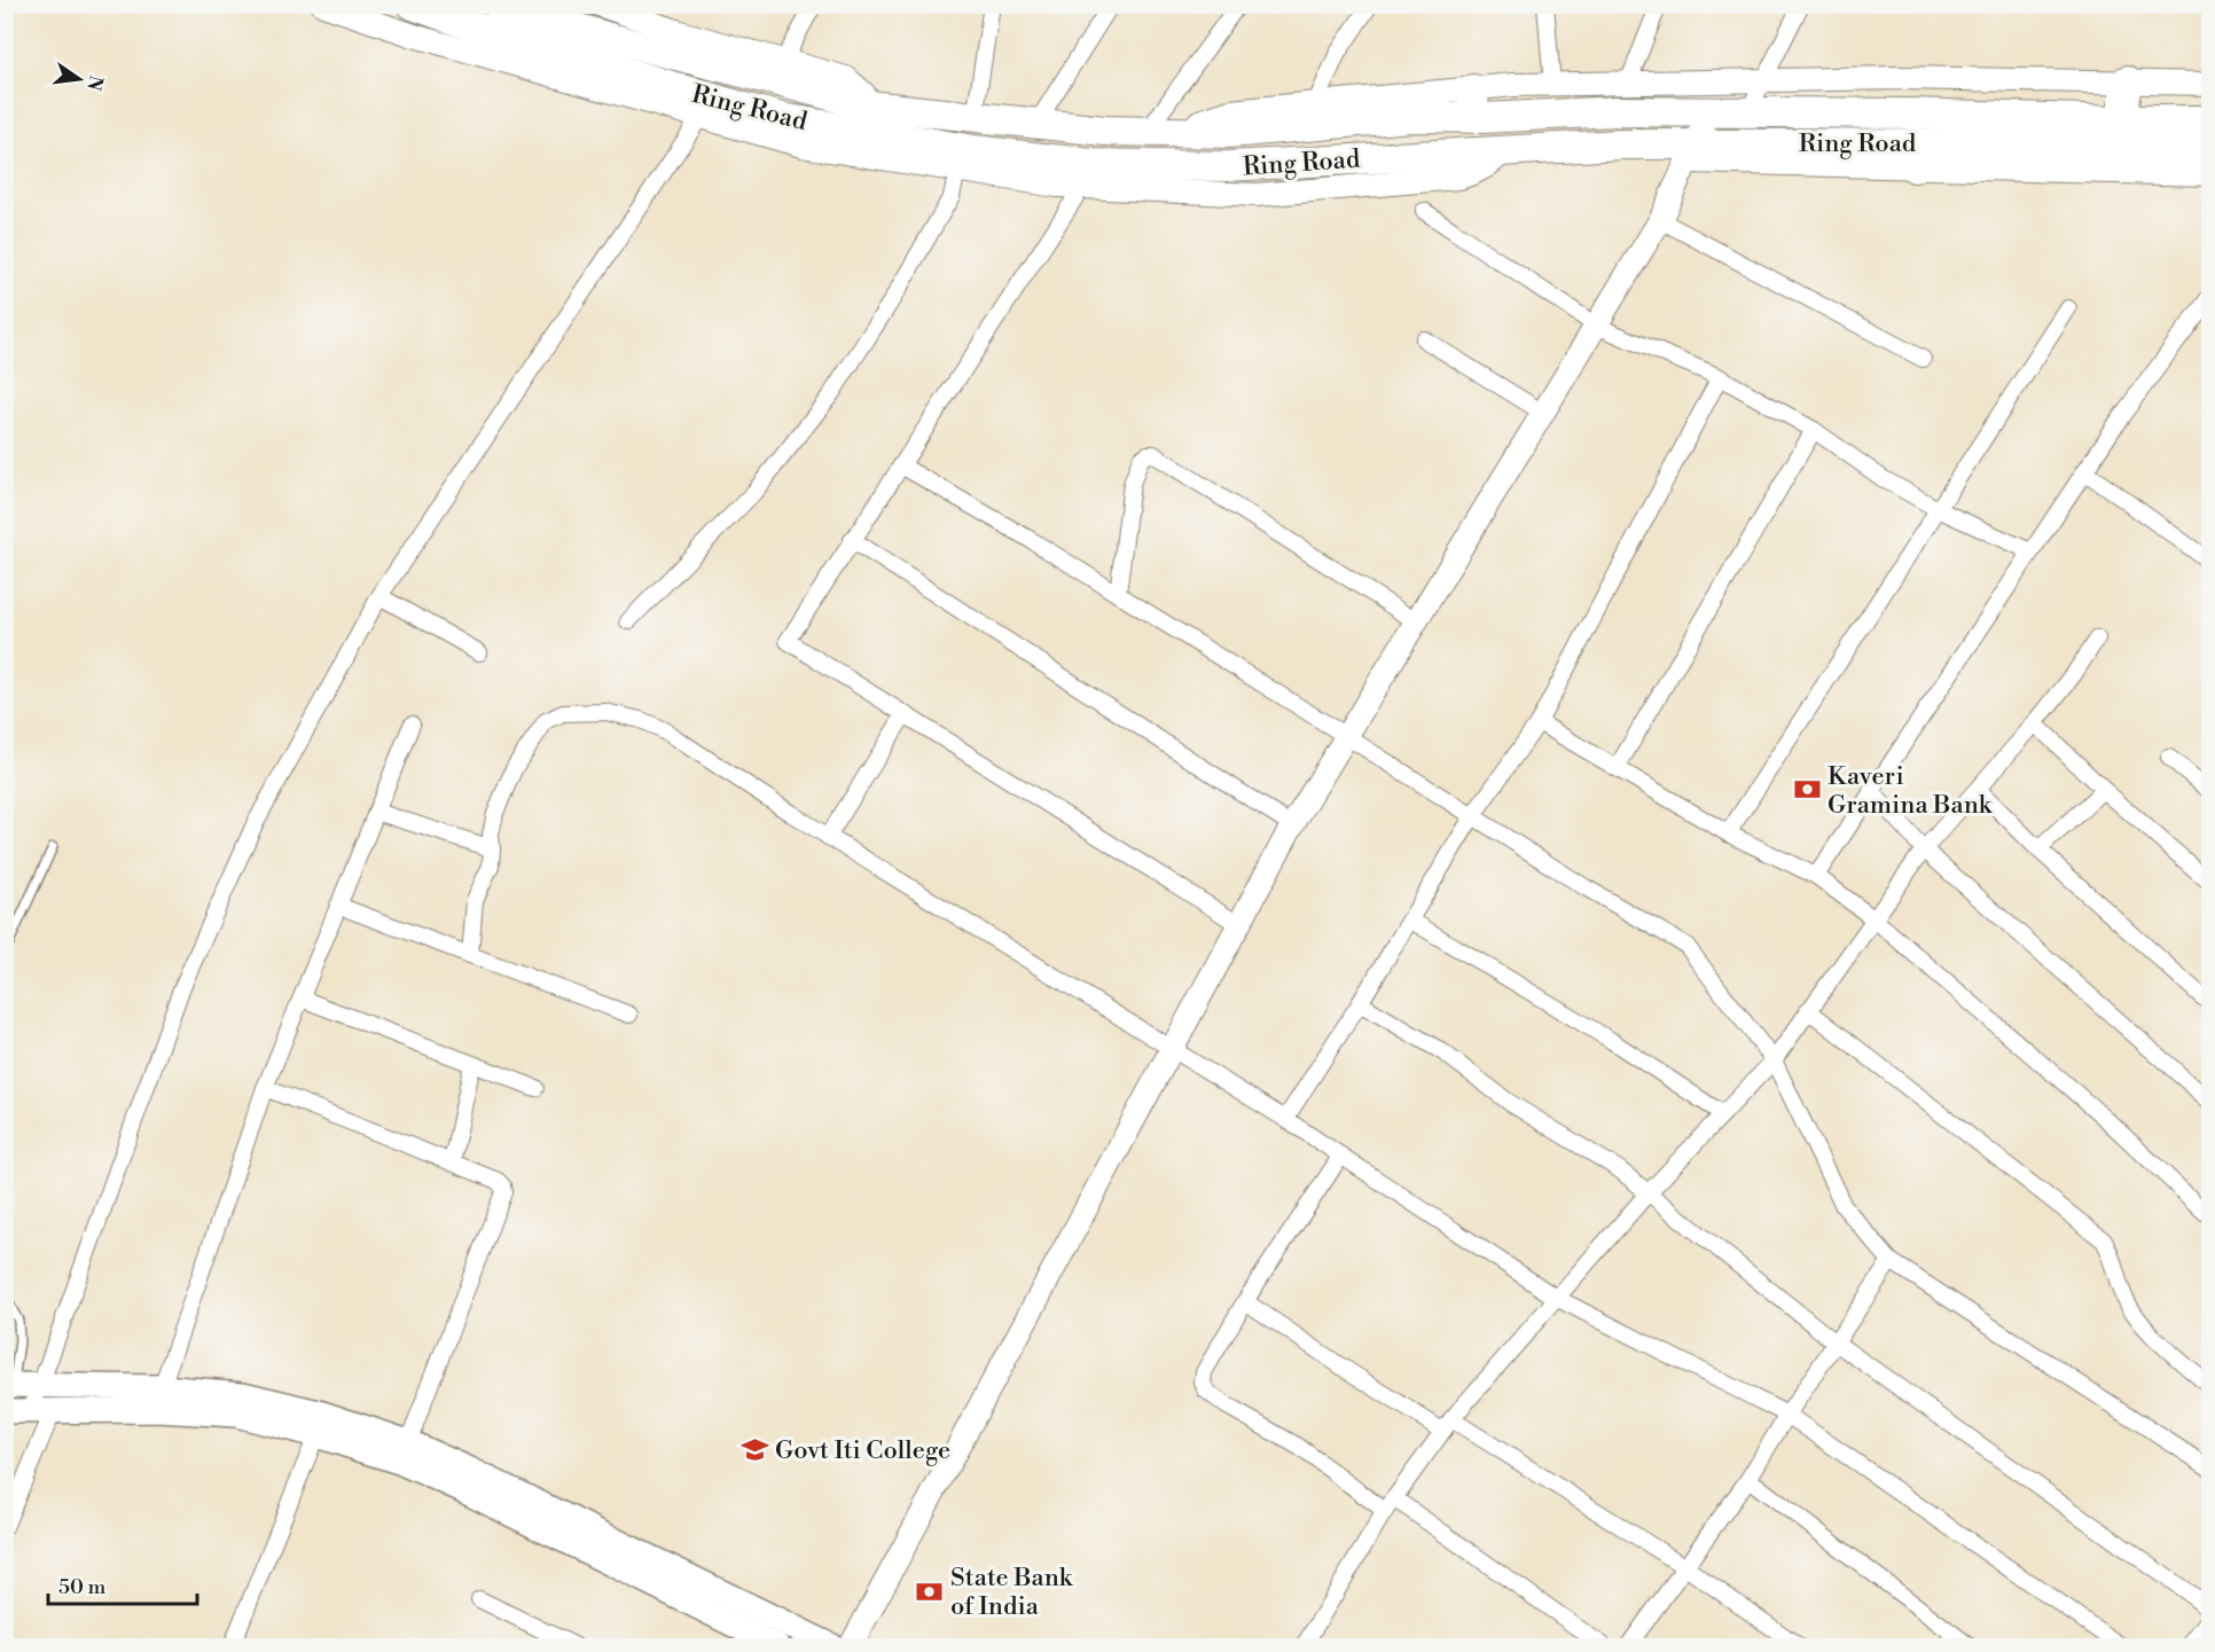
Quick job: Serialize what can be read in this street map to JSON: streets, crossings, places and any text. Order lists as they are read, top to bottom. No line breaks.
{"streets":{"highway":["Ring Road"]},"places":{"bank":["Kaveri Gramina Bank","State Bank of India"],"school or university":["Govt Iti College"]},"scale_bar":"50 m","north":"right"}
